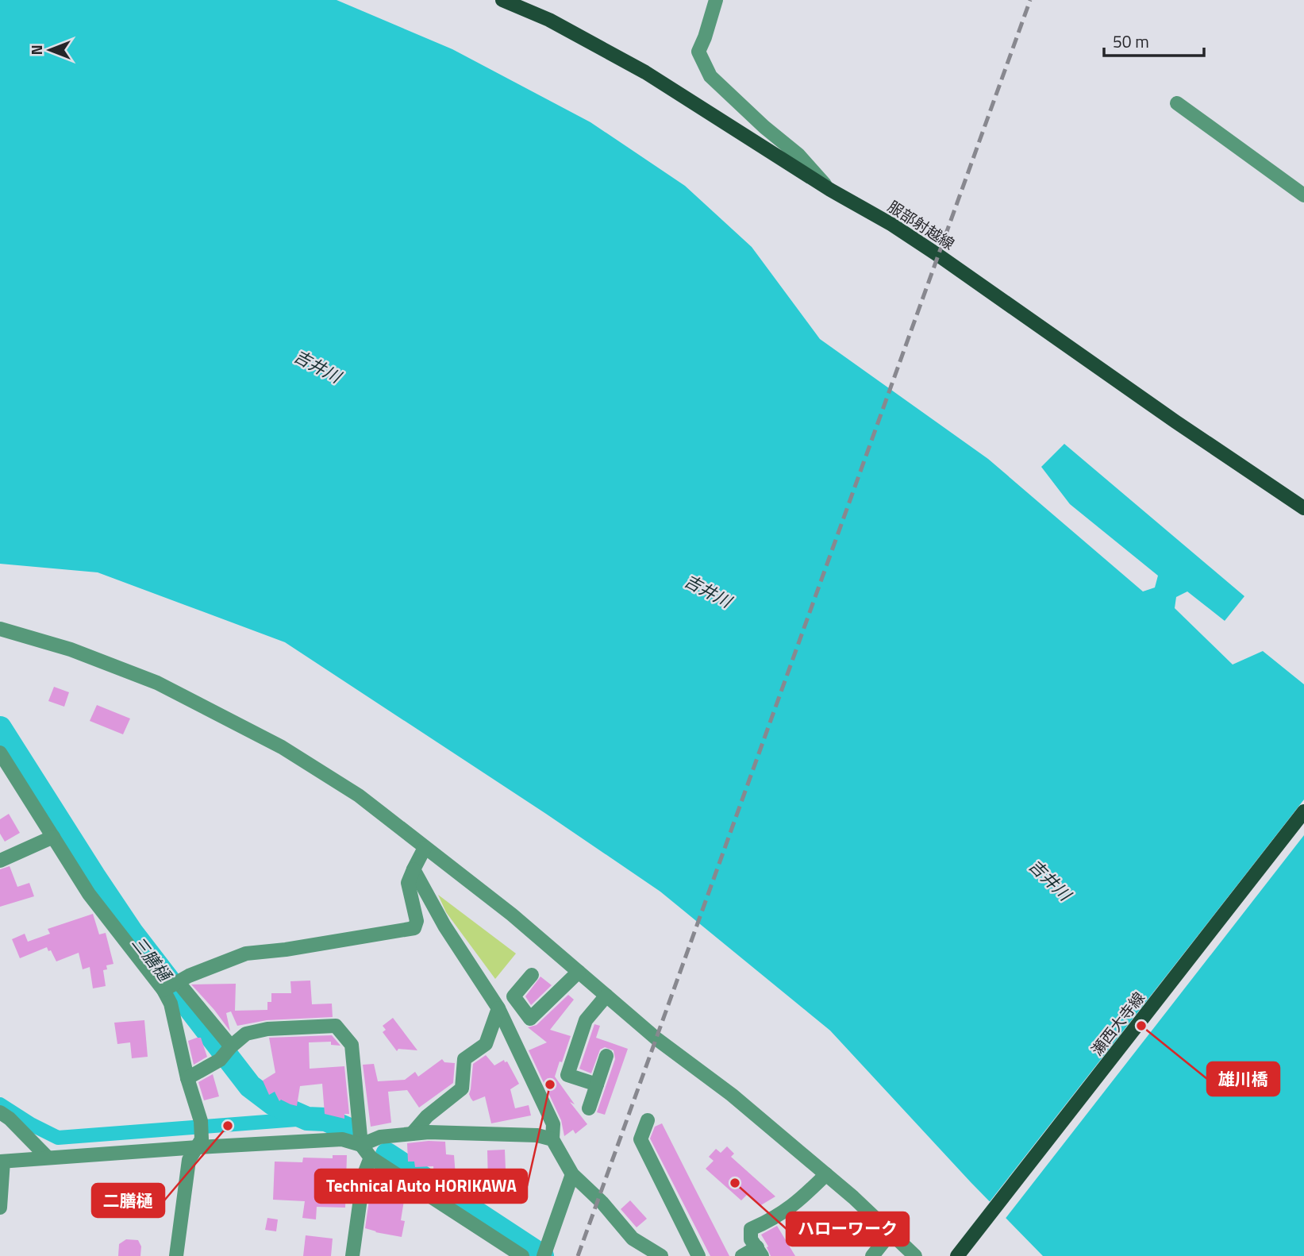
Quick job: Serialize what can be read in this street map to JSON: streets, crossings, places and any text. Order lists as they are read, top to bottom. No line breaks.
{"streets":{"main road":["服部射越線","瀬西大寺線"]},"water":["吉井川","三膳樋"],"places":["雄川橋","Technical Auto HORIKAWA","二膳樋","ハローワーク"],"scale_bar":"50 m","north":"left"}
